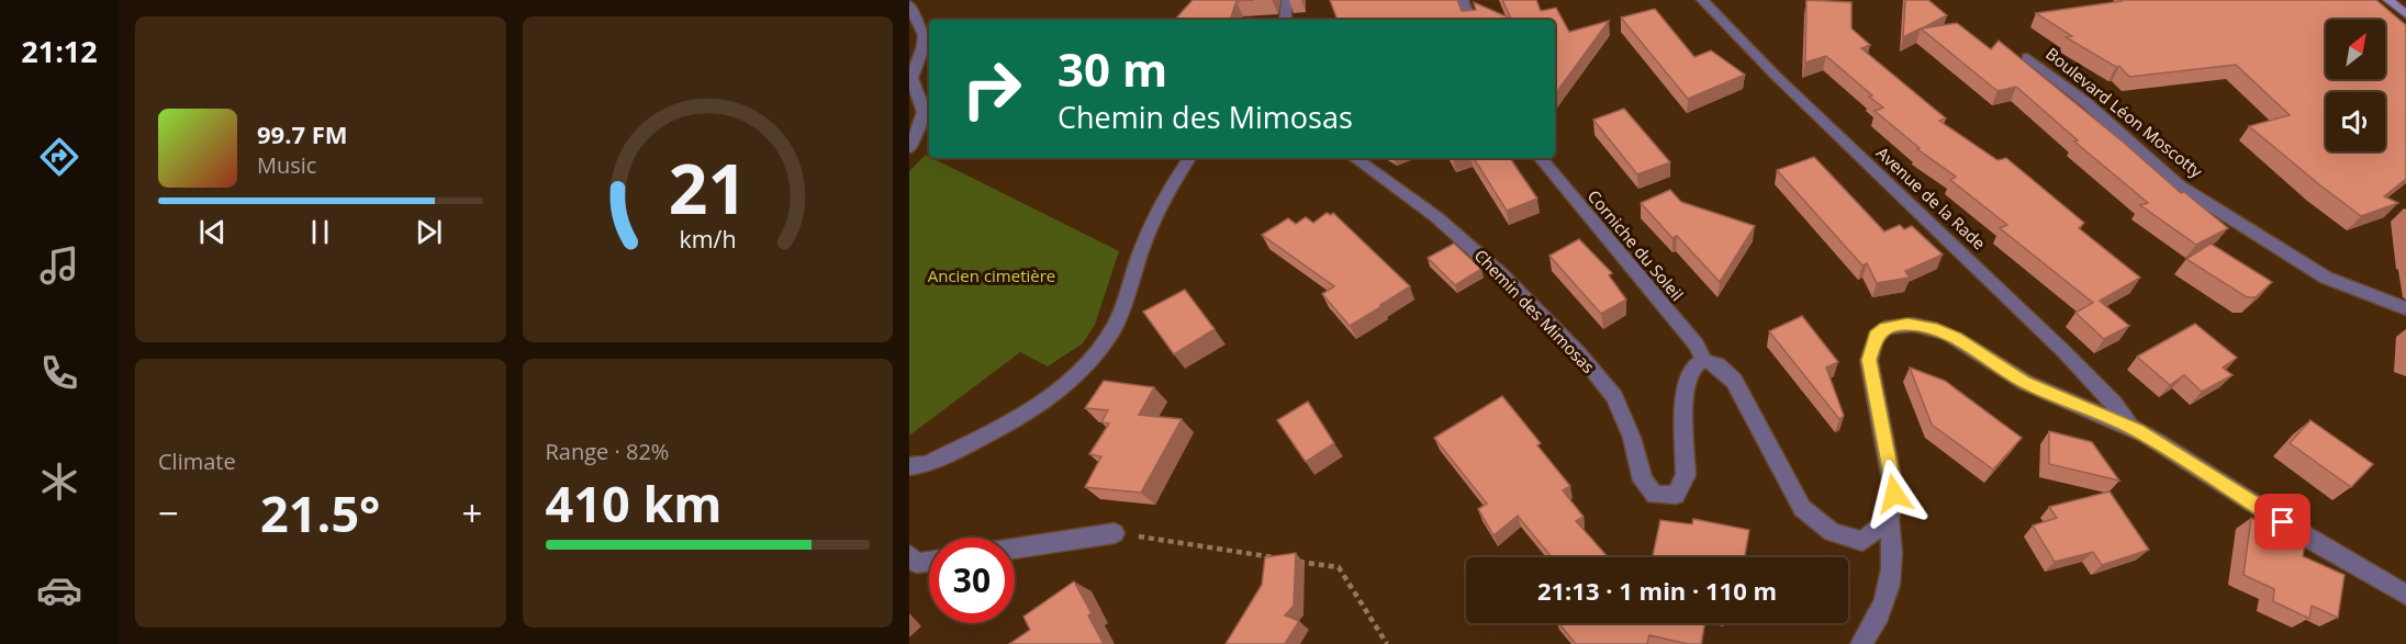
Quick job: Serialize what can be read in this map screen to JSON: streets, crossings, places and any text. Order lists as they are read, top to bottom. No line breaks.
{"streets":{"street":["Boulevard Léon Moscotty","Avenue de la Rade","Corniche du Soleil","Chemin des Mimosas"]},"crossings":[["Corniche du Soleil","Chemin des Mimosas"]],"parks":["Ancien cimetière"],"north":"top right","page":{"tabs":"21:12","turn":["30 m","Chemin des Mimosas"],"song":["99.7 FM","Music"],"tile":["Climate",["Range · 82%","410 km"]],"heat":["−","21.5°","+"],"limit":"30","trip":"21:13 · 1 min · 110 m","gauge":["21","km/h"]}}
